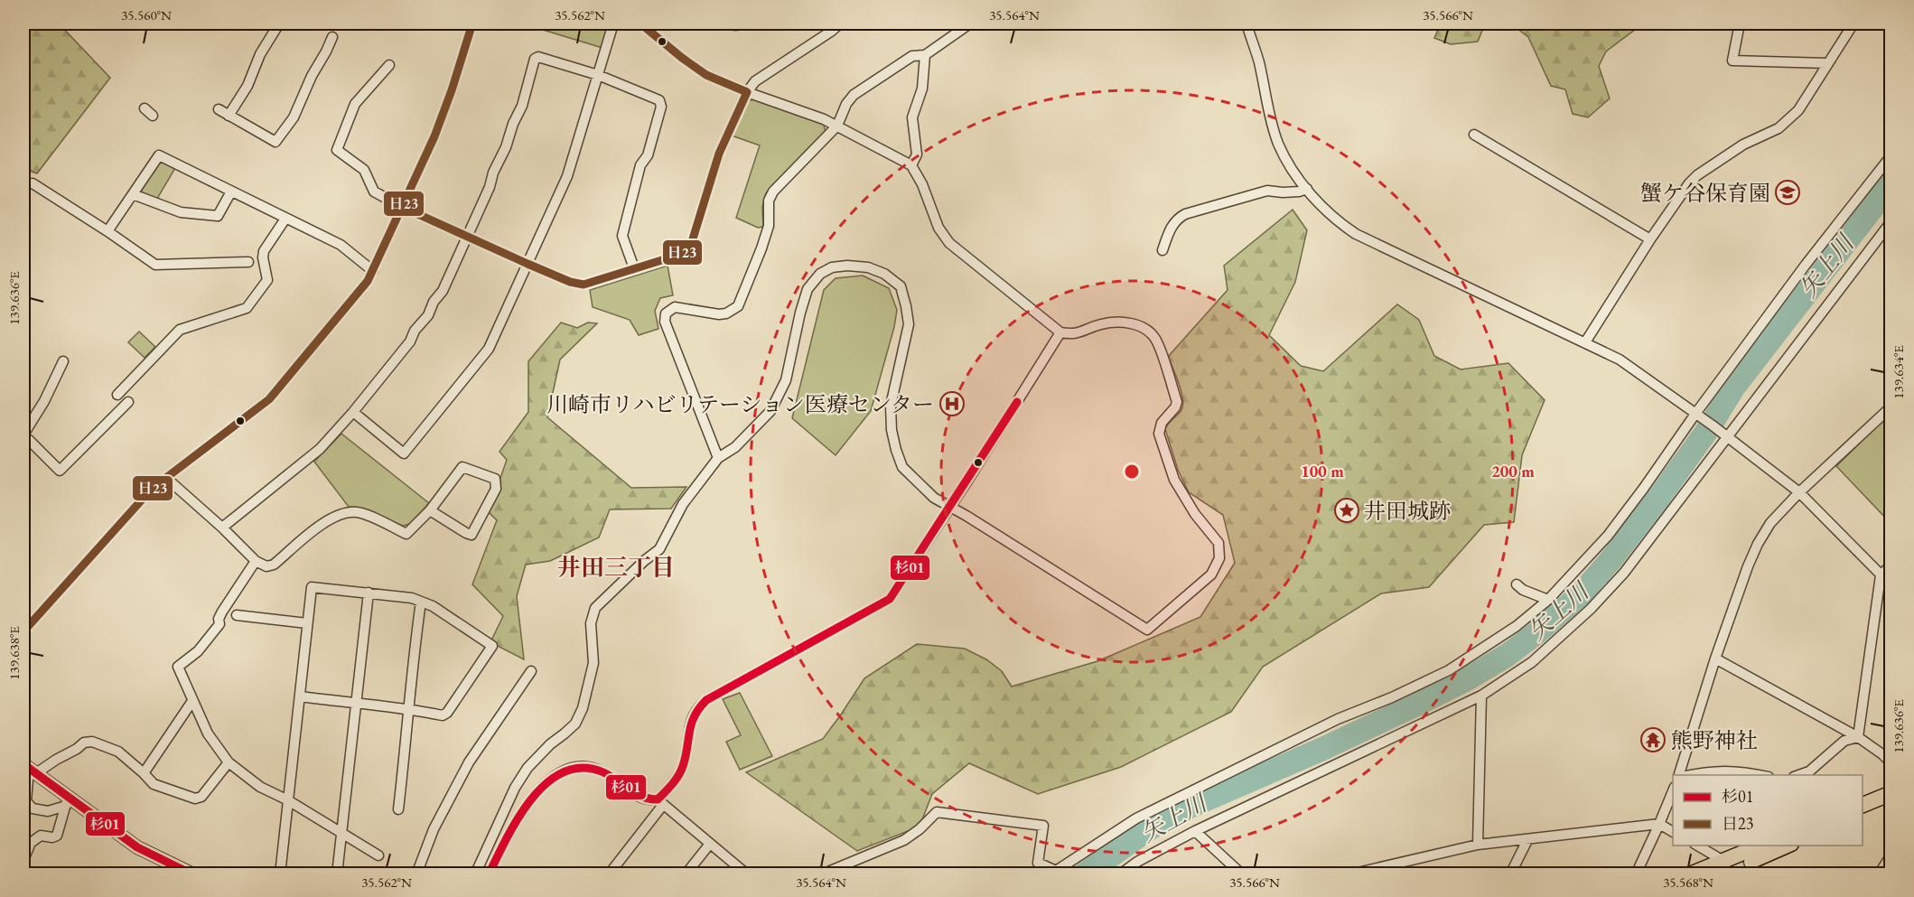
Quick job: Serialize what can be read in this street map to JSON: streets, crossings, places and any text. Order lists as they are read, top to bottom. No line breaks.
{"districts":["井田三丁目"],"water":["矢上川"],"places":{"school or university":["蟹ケ谷保育園"],"hospital":["川崎市リハビリテーション医療センター"],"place":["井田城跡"],"temple":["熊野神社"]},"lines":["transit line 日23","transit line 杉01"],"legend":["杉01","日23"],"coordinates":["35.560°N","35.562°N","35.564°N","35.566°N","139.636°E","139.634°E","139.638°E","35.568°N"],"rings":["100 m","200 m"]}
